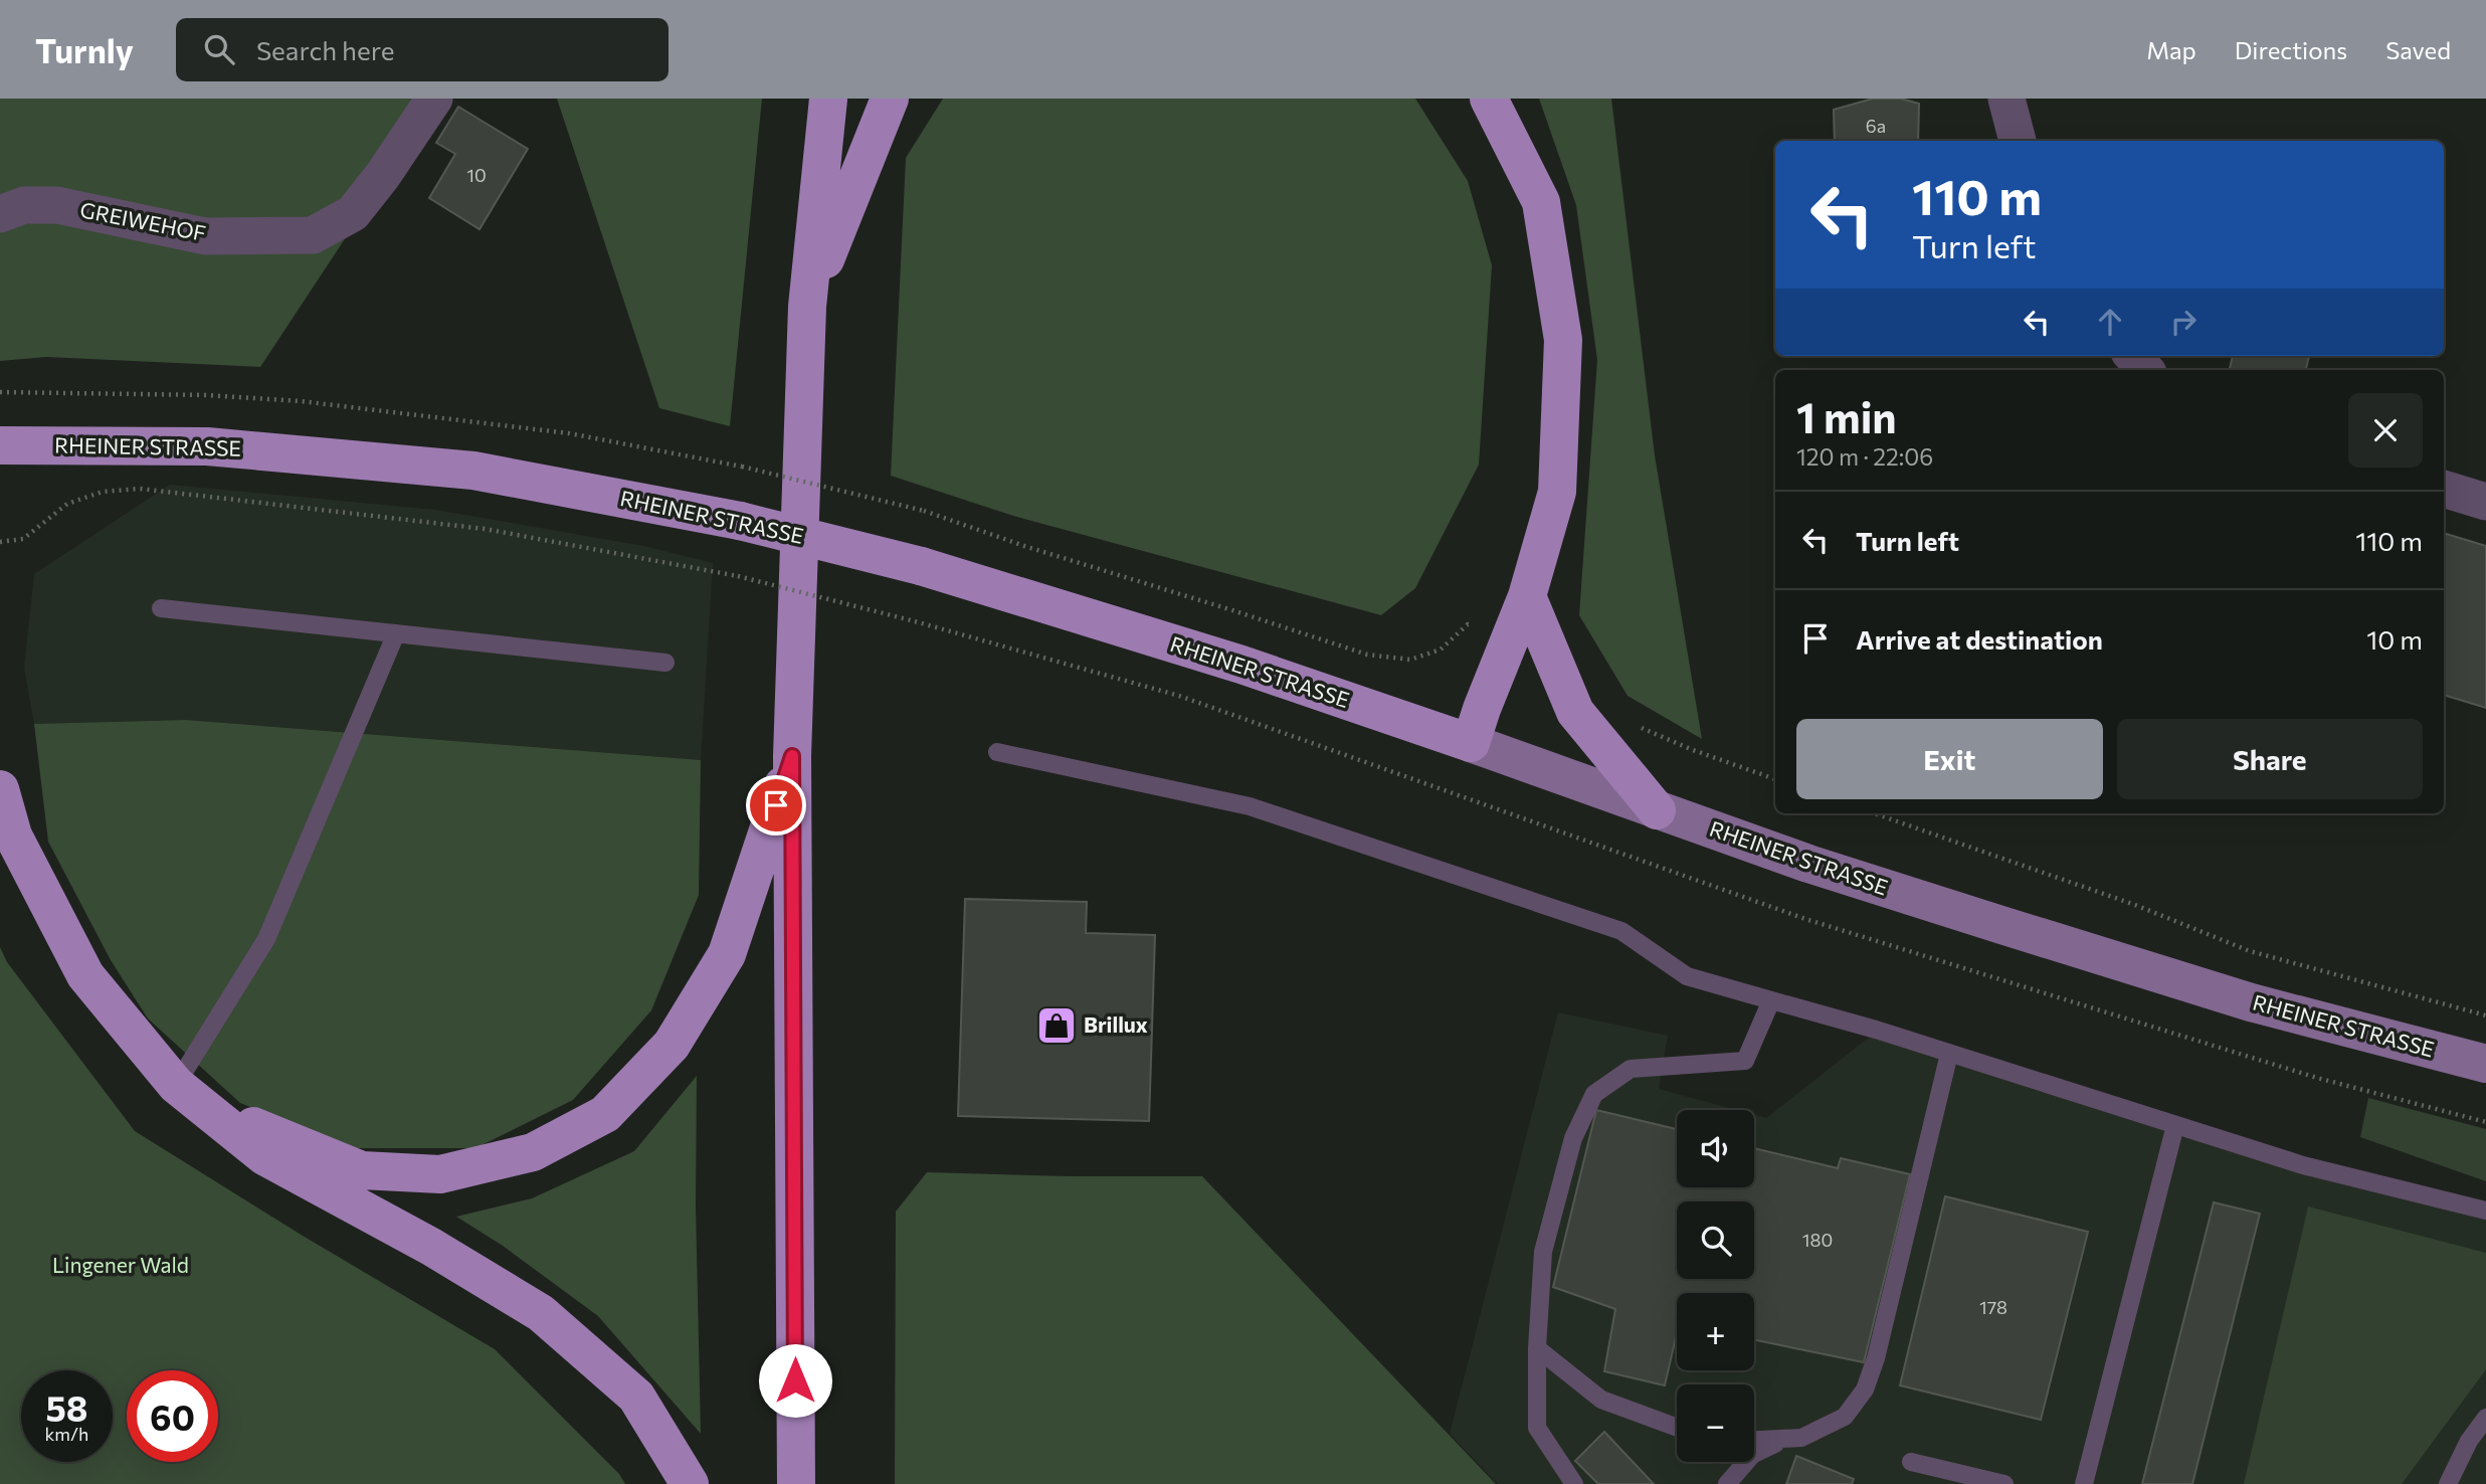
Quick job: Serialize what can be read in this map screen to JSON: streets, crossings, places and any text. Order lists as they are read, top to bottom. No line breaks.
{"streets":{"main road":["RHEINER STRASSE"],"street":["GREIWEHOF"]},"parks":["Lingener Wald"],"places":{"shop":["Brillux"]},"house_numbers":["6a","10","180","178"],"page":{"header":"Turnly","search":"Search here","nav":["Map","Directions","Saved"],"turn":["110 m","Turn left"],"heading":["1 min","120 m · 22:06"],"list":[{"name":"Turn left","value":"110 m"},{"name":"Arrive at destination","value":"10 m"}],"buttons":["Exit","Share"],"map_buttons":["+","−"],"speed":"58 km/h","limit":"60"}}
